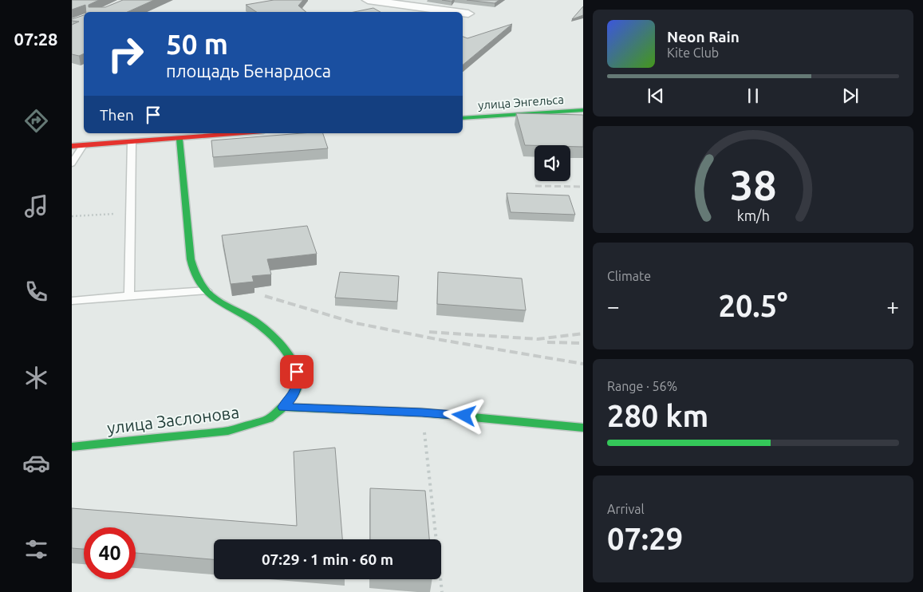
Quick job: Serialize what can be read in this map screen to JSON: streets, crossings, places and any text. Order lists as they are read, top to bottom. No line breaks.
{"streets":{"street":["улица Энгельса","улица Заслонова"]},"page":{"tabs":"07:28","turn":["50 m","площадь Бенардоса"],"song":["Neon Rain","Kite Club"],"then":"Then","tile":["Climate",["Range · 56%","280 km"],["Arrival","07:29"]],"heat":["−","20.5°","+"],"limit":"40","trip":"07:29 · 1 min · 60 m","gauge":["38","km/h"]}}
